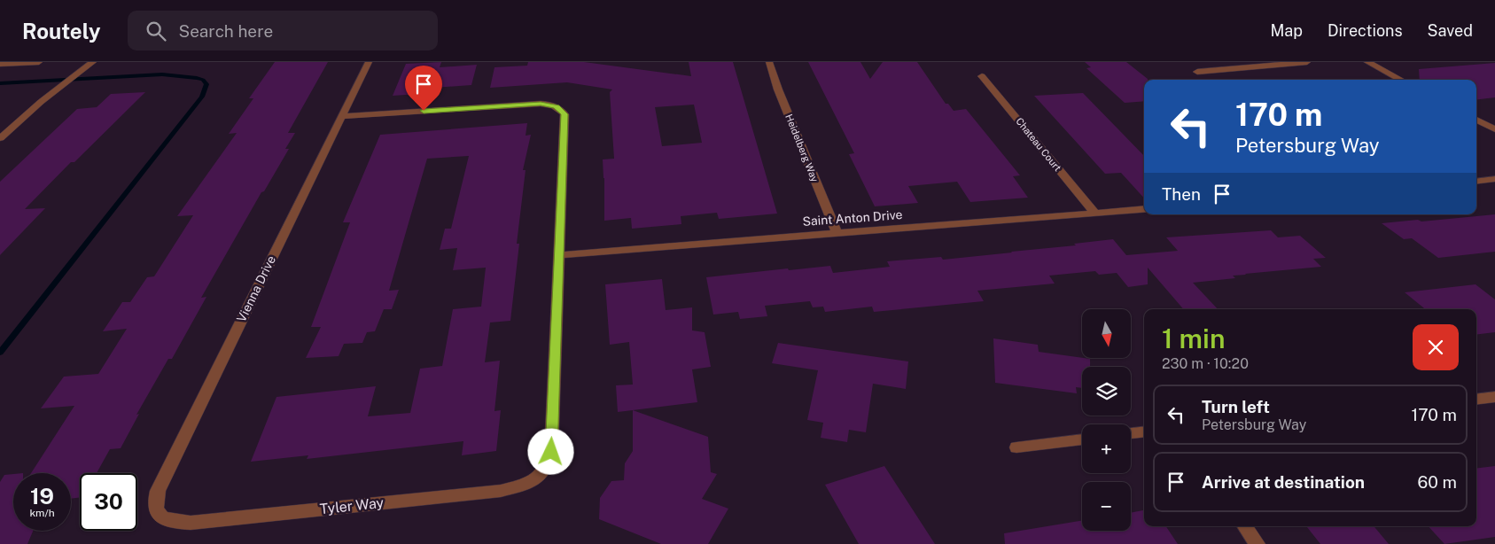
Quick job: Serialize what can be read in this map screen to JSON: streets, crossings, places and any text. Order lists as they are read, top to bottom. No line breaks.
{"streets":{"street":["Chateau Court","Heidelberg Way","Saint Anton Drive","Vienna Drive","Tyler Way"]},"crossings":[["Chateau Court","Saint Anton Drive"],["Heidelberg Way","Saint Anton Drive"],["Saint Anton Drive","Tyler Way"],["Vienna Drive","Tyler Way"]],"north":"bottom","page":{"header":"Routely","search":"Search here","nav":["Map","Directions","Saved"],"turn":["170 m","Petersburg Way"],"then":"Then","map_buttons":["+","−"],"heading":["1 min","230 m · 10:20"],"list":[{"name":"Turn left","note":"Petersburg Way","value":"170 m"},{"name":"Arrive at destination","value":"60 m"}],"speed":"19 km/h","limit":"30"}}
